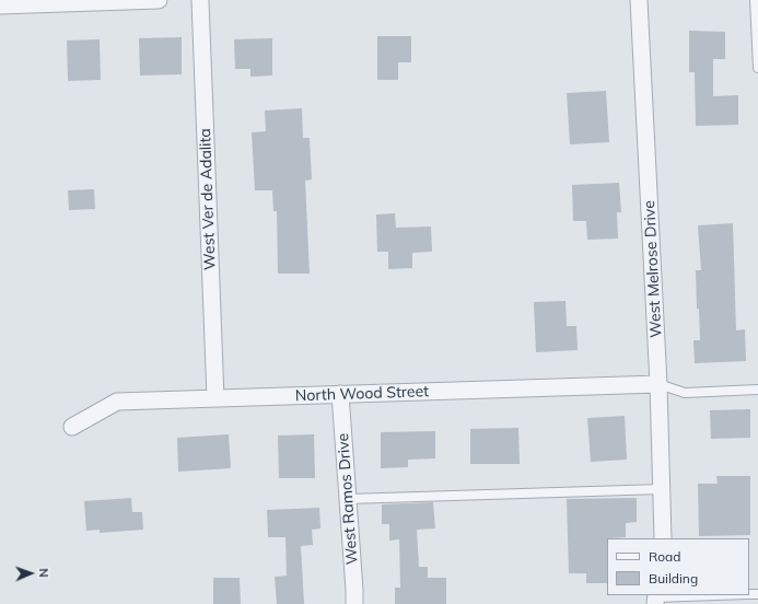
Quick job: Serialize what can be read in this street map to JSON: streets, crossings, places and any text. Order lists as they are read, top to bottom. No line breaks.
{"streets":{"street":["West Ver de Adalita","West Melrose Drive","North Wood Street","West Ramos Drive"]},"crossings":[["West Ver de Adalita","North Wood Street"],["West Melrose Drive","North Wood Street"],["North Wood Street","West Ramos Drive"]],"legend":["Road","Building"],"north":"right"}
